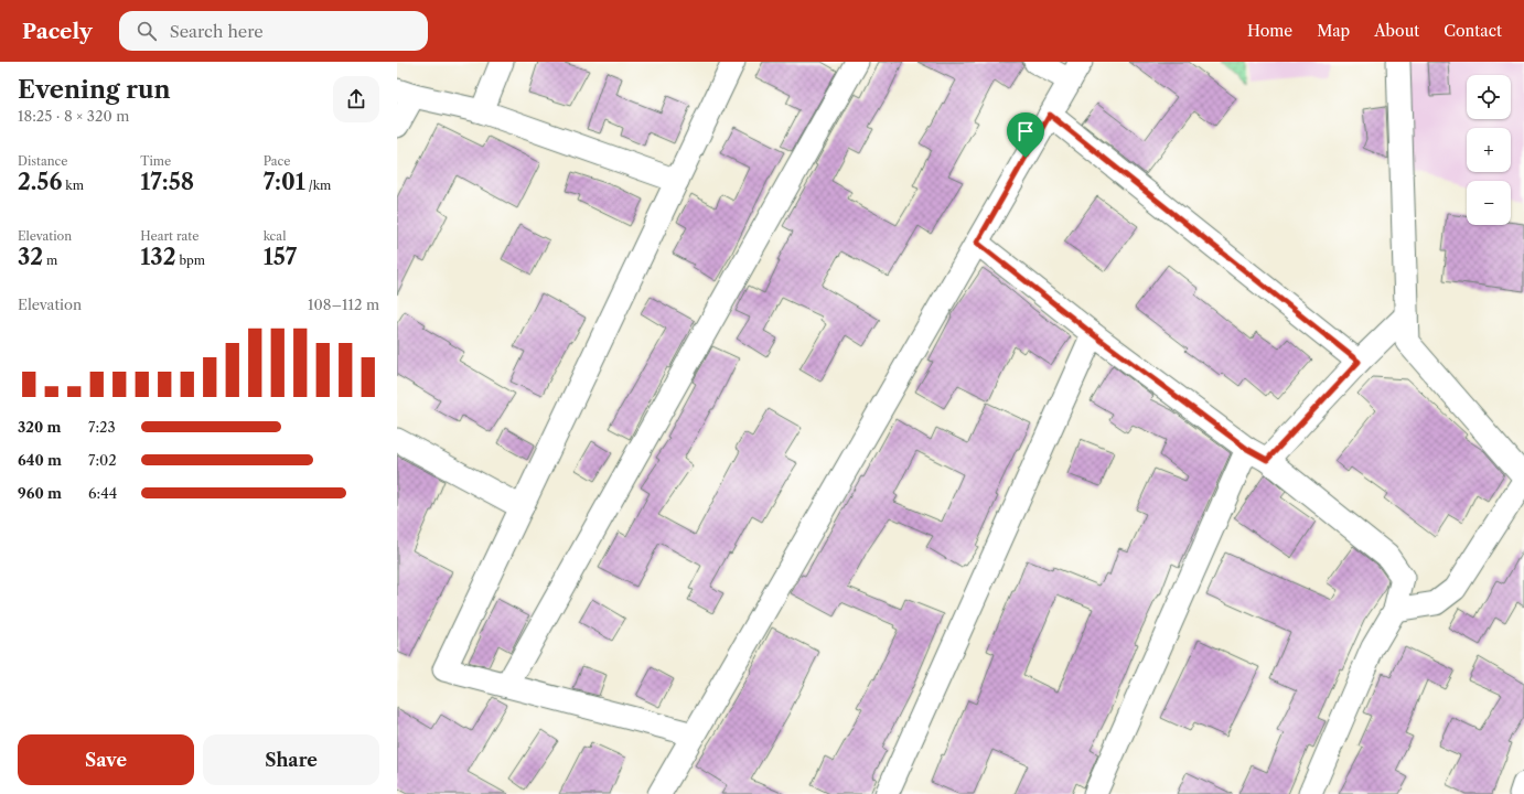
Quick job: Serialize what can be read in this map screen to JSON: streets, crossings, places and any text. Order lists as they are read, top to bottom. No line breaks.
{"page":{"header":"Pacely","search":"Search here","nav":["Home","Map","About","Contact"],"heading":["Evening run","18:25 · 8 × 320 m"],"map_buttons":["+","−"],"stats":[["Distance","2.56 km"],["Time","17:58"],["Pace","7:01 /km"],["Elevation","32 m"],["Heart rate","132 bpm"],["kcal","157"]],"chart":["Elevation","108–112 m"],"list":[{"name":"320 m","note":"7:23"},{"name":"640 m","note":"7:02"},{"name":"960 m","note":"6:44"}],"buttons":["Save","Share"]}}
